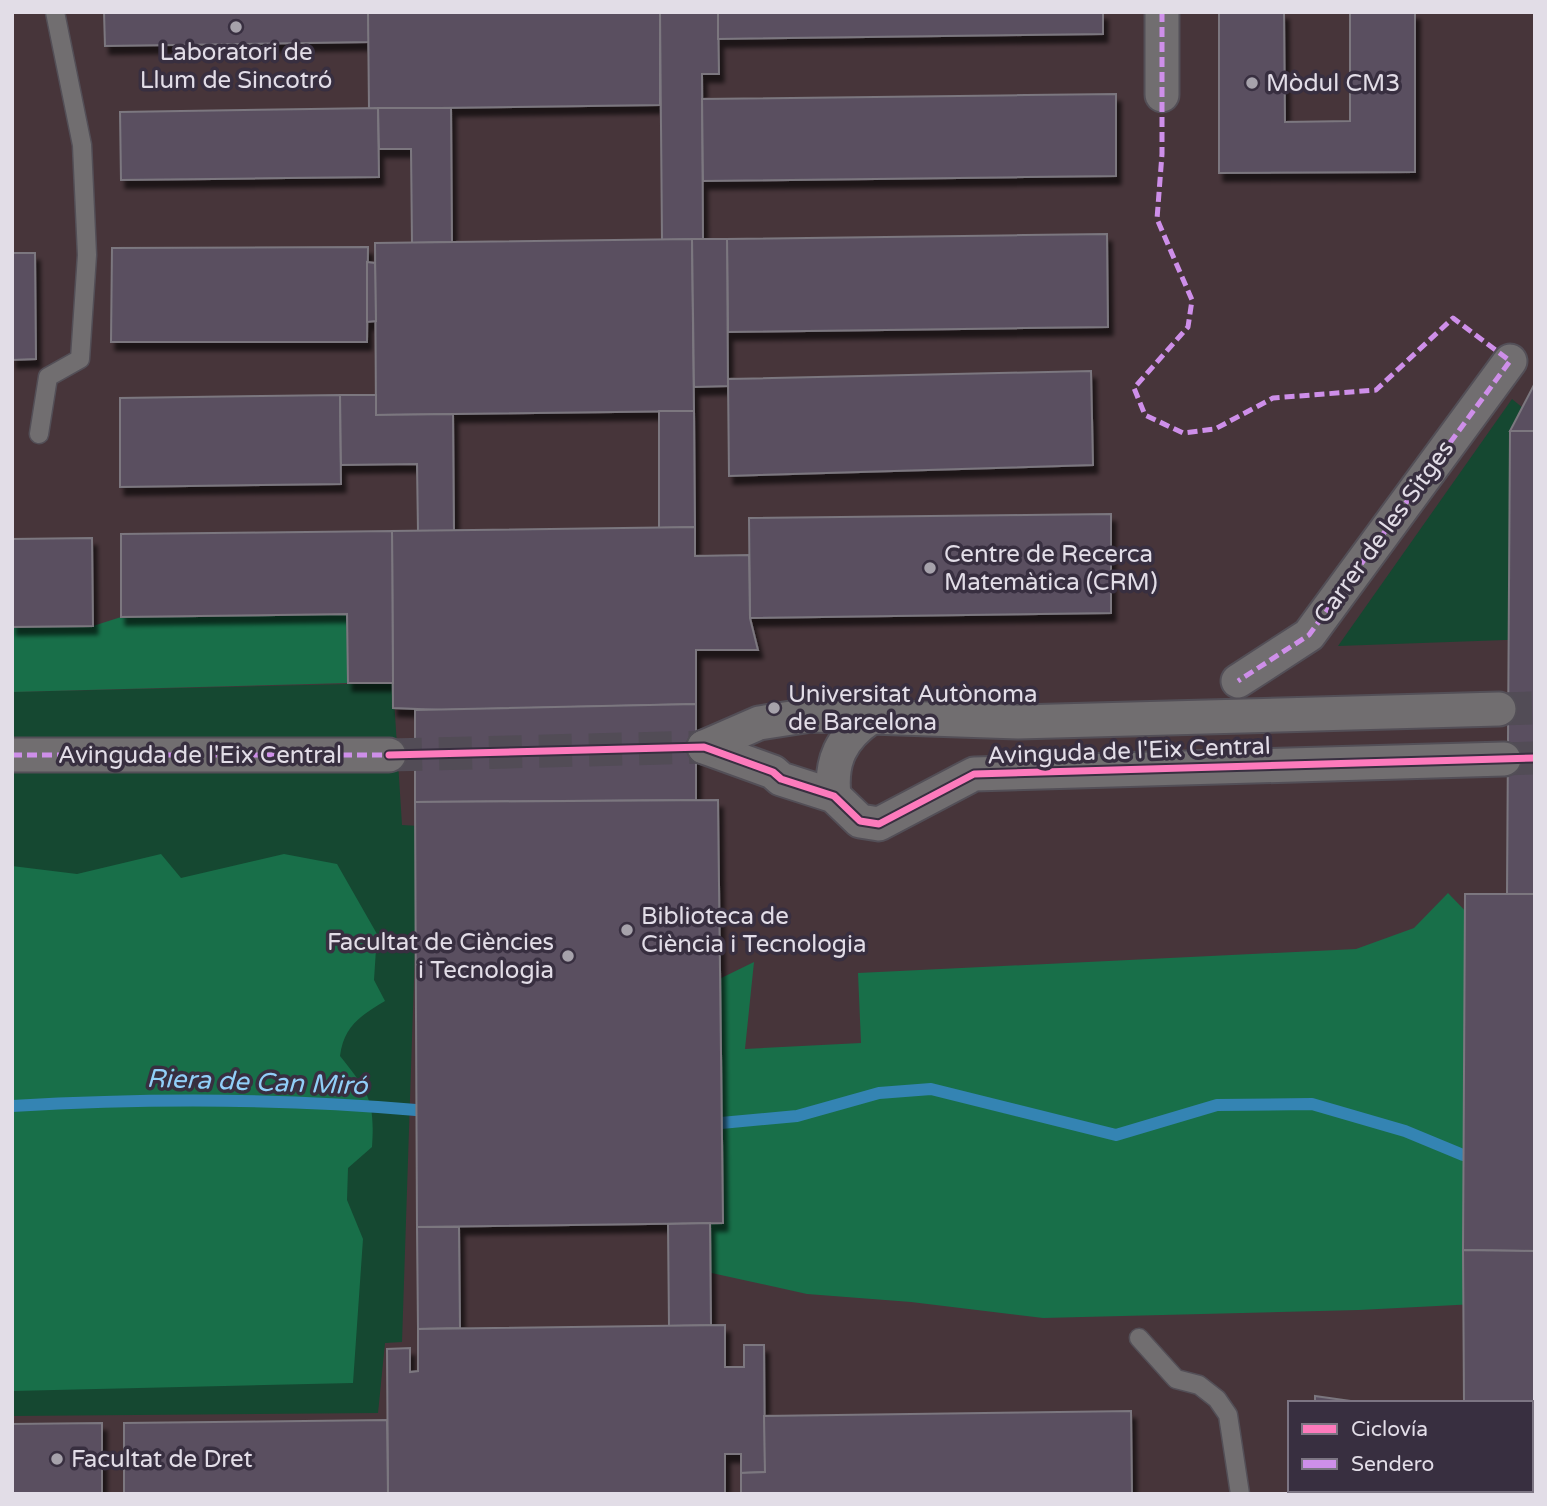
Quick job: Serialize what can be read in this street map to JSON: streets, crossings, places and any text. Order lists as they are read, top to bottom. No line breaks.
{"streets":{"street":["Carrer de les Sitges","Avinguda de l'Eix Central"]},"water":["Riera de Can Miró"],"places":["Laboratori de Llum de Sincotró","Mòdul CM3","Centre de Recerca Matemàtica (CRM)","Universitat Autònoma de Barcelona","Biblioteca de Ciència i Tecnologia","Facultat de Ciències i Tecnologia","Facultat de Dret"],"legend":["Ciclovía","Sendero"]}
